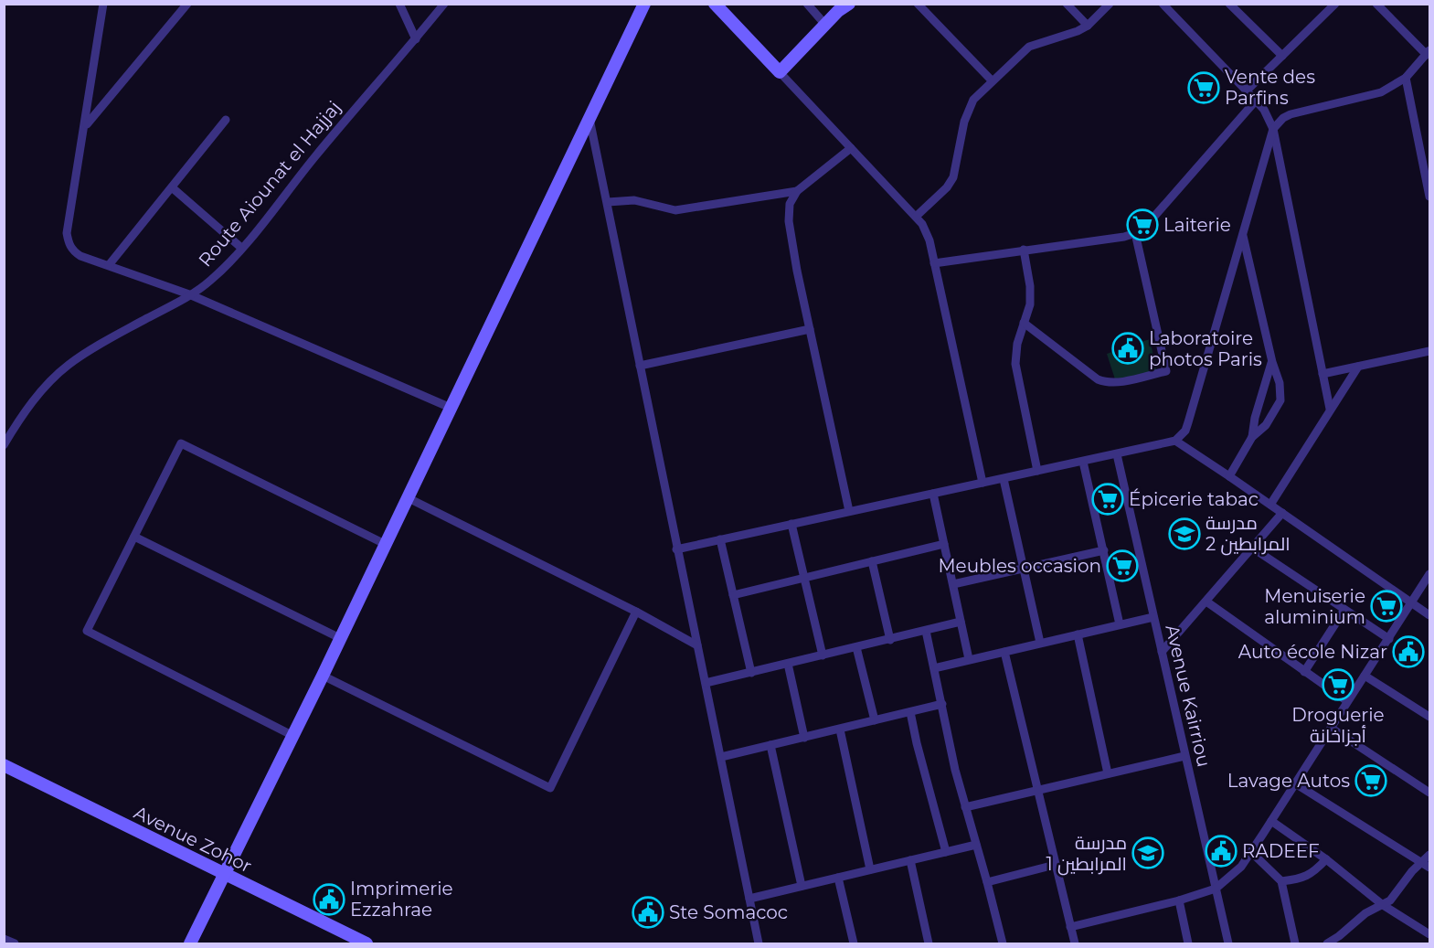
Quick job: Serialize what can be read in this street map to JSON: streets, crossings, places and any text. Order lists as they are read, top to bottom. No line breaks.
{"streets":{"street":["Route Aiounat el Hajjaj","Avenue Kairriou","Avenue Zohor"]},"places":{"supermarket":["Vente des Parfins","Laiterie","Épicerie tabac","Meubles occasion","Menuiserie aluminium","Droguerie أجزاخانة","Lavage Autos"],"public building":["Laboratoire photos Paris","Auto école Nizar","RADEEF","Imprimerie Ezzahrae","Ste Somacoc"],"school or university":["مدرسة المرابطين 2","مدرسة المرابطين 1"]}}
